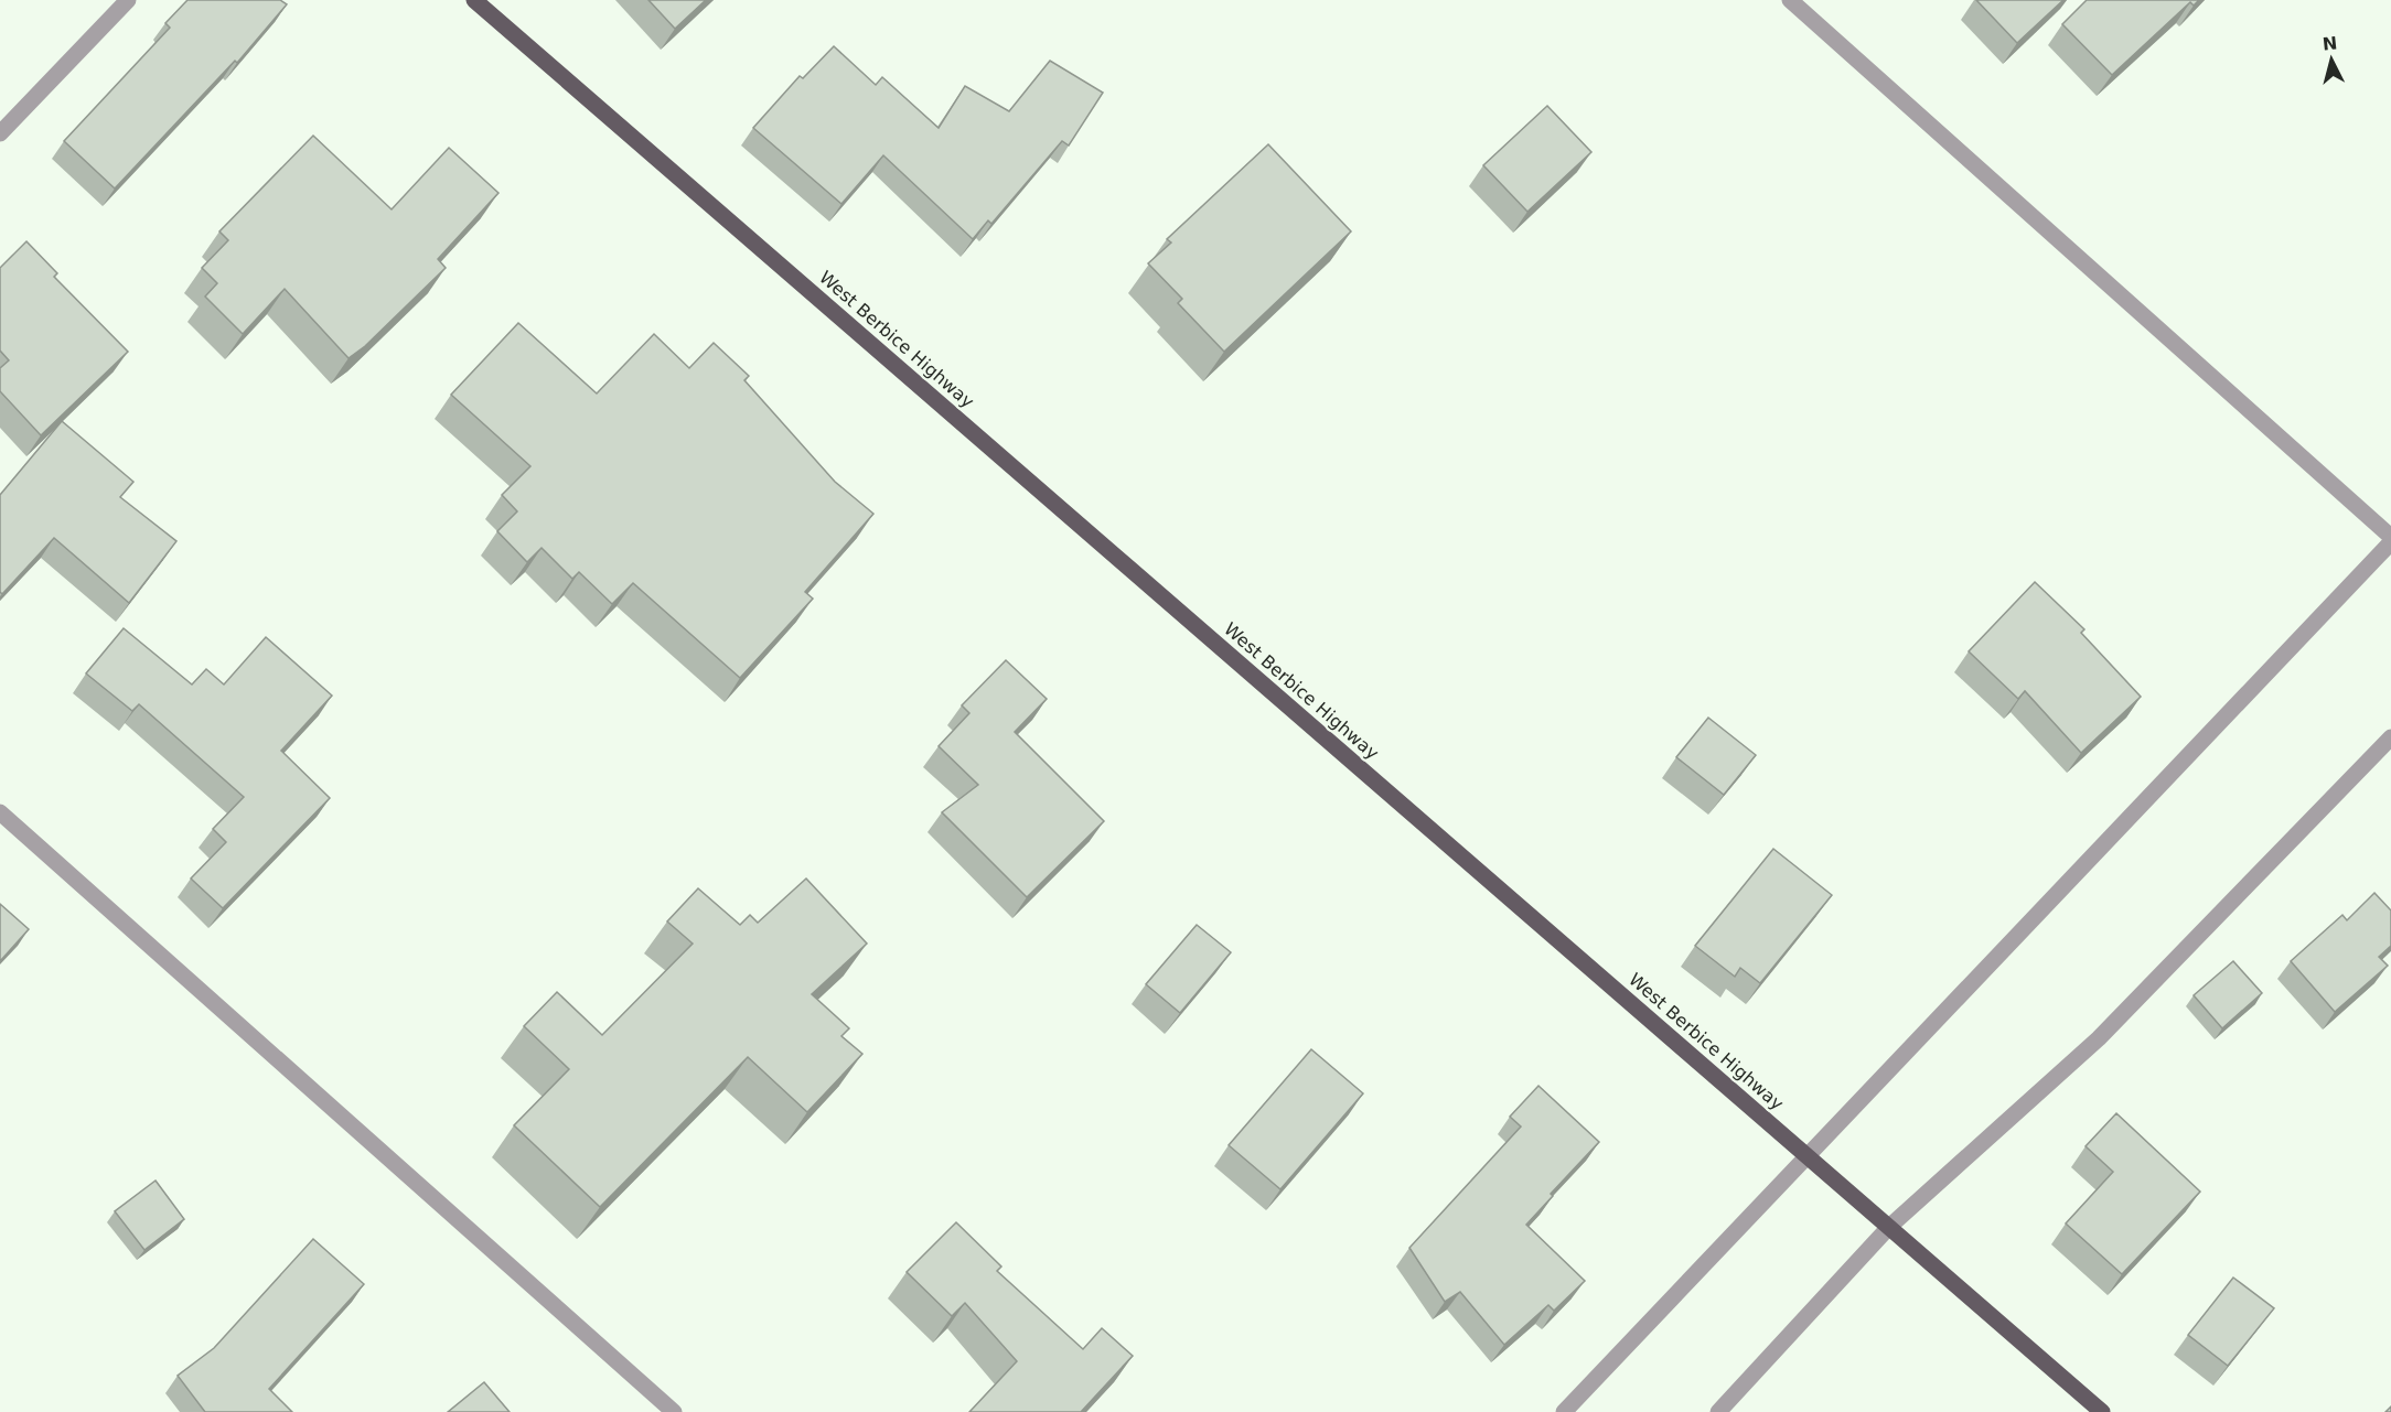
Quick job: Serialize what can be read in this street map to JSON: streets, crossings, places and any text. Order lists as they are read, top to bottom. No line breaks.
{"streets":{"main road":["West Berbice Highway"]},"north":"top"}
